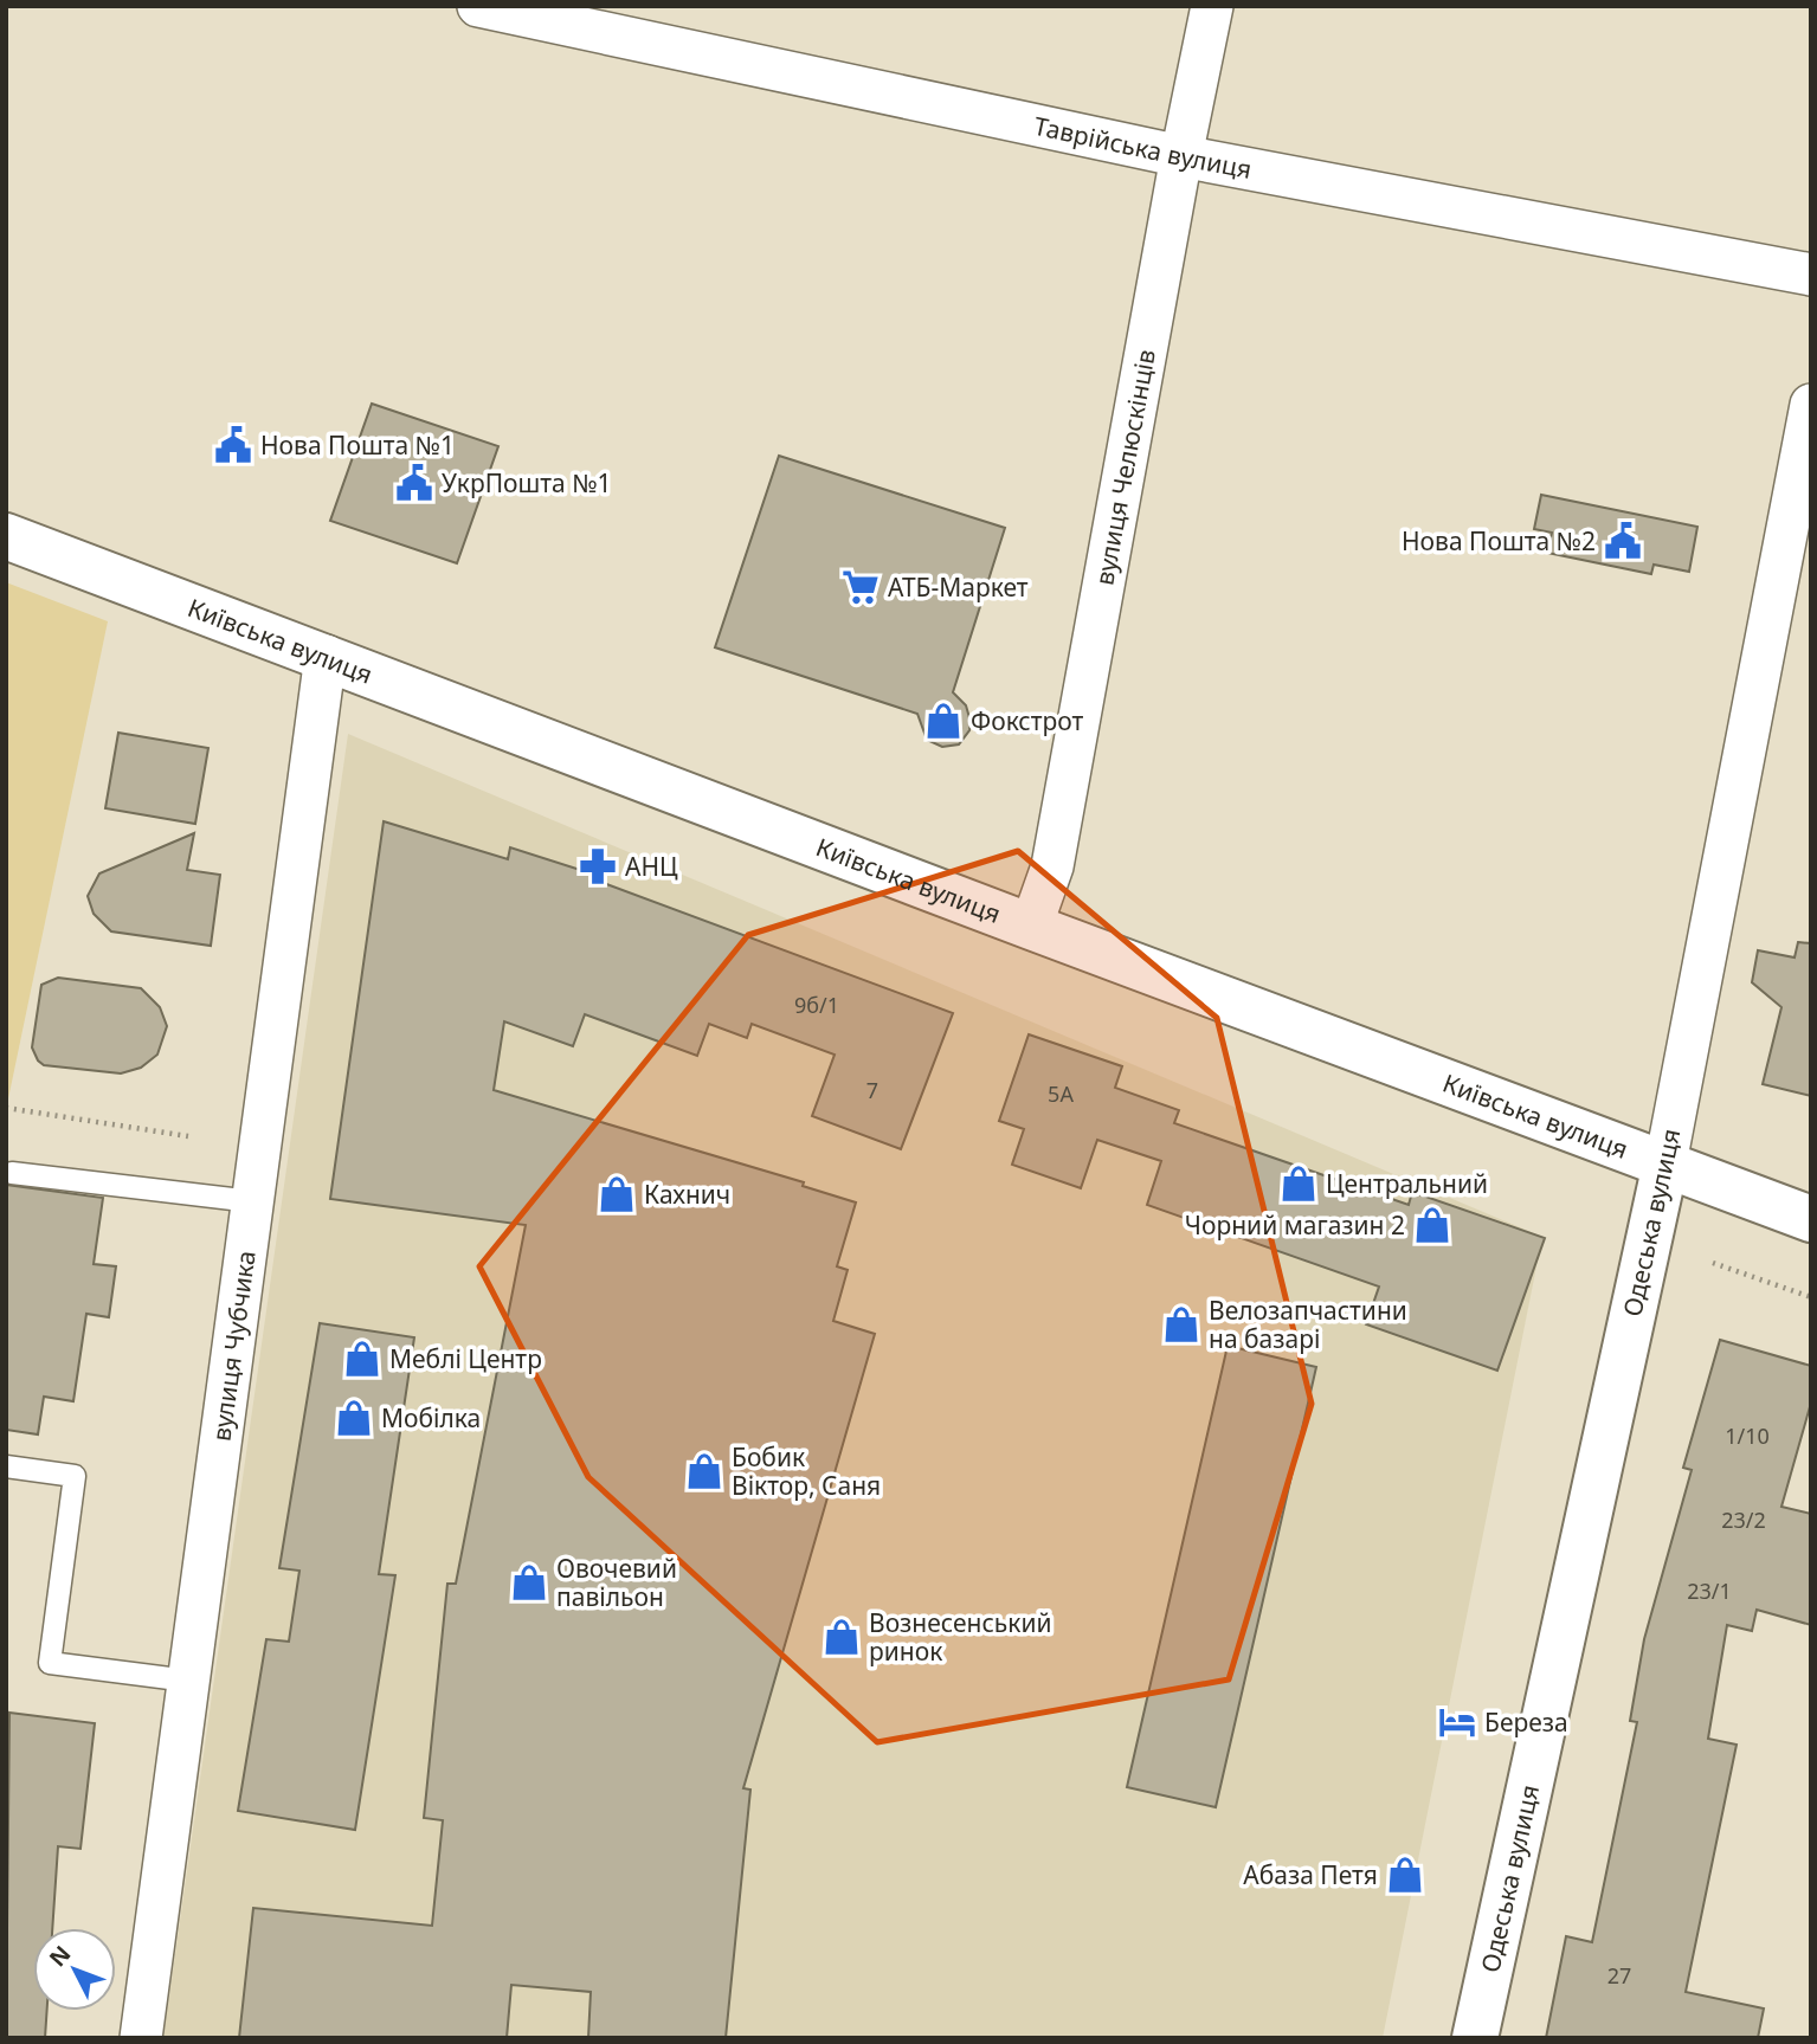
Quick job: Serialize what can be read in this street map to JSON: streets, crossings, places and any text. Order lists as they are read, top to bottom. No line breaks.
{"streets":{"main road":["Київська вулиця","Одеська вулиця"],"street":["Таврійська вулиця","вулиця Челюскінців","вулиця Чубчика"]},"crossings":[["Таврійська вулиця","вулиця Челюскінців"],["вулиця Челюскінців","Київська вулиця"],["Київська вулиця","Одеська вулиця"],["Київська вулиця","вулиця Чубчика"]],"places":{"public building":["Нова Пошта №1","УкрПошта №1","Нова Пошта №2"],"supermarket":["АТБ-Маркет"],"shop":["Фокстрот","Центральний","Кахнич","Чорний магазин 2","Велозапчастини на базарі","Меблі Центр","Мобілка","Бобик Віктор, Саня","Овочевий павільон","Вознесенський ринок","Абаза Петя"],"pharmacy":["АНЦ"],"hotel":["Береза"]},"house_numbers":["9б/1","7","5А","1/10","23/2","23/1","27"],"north":"top left"}
